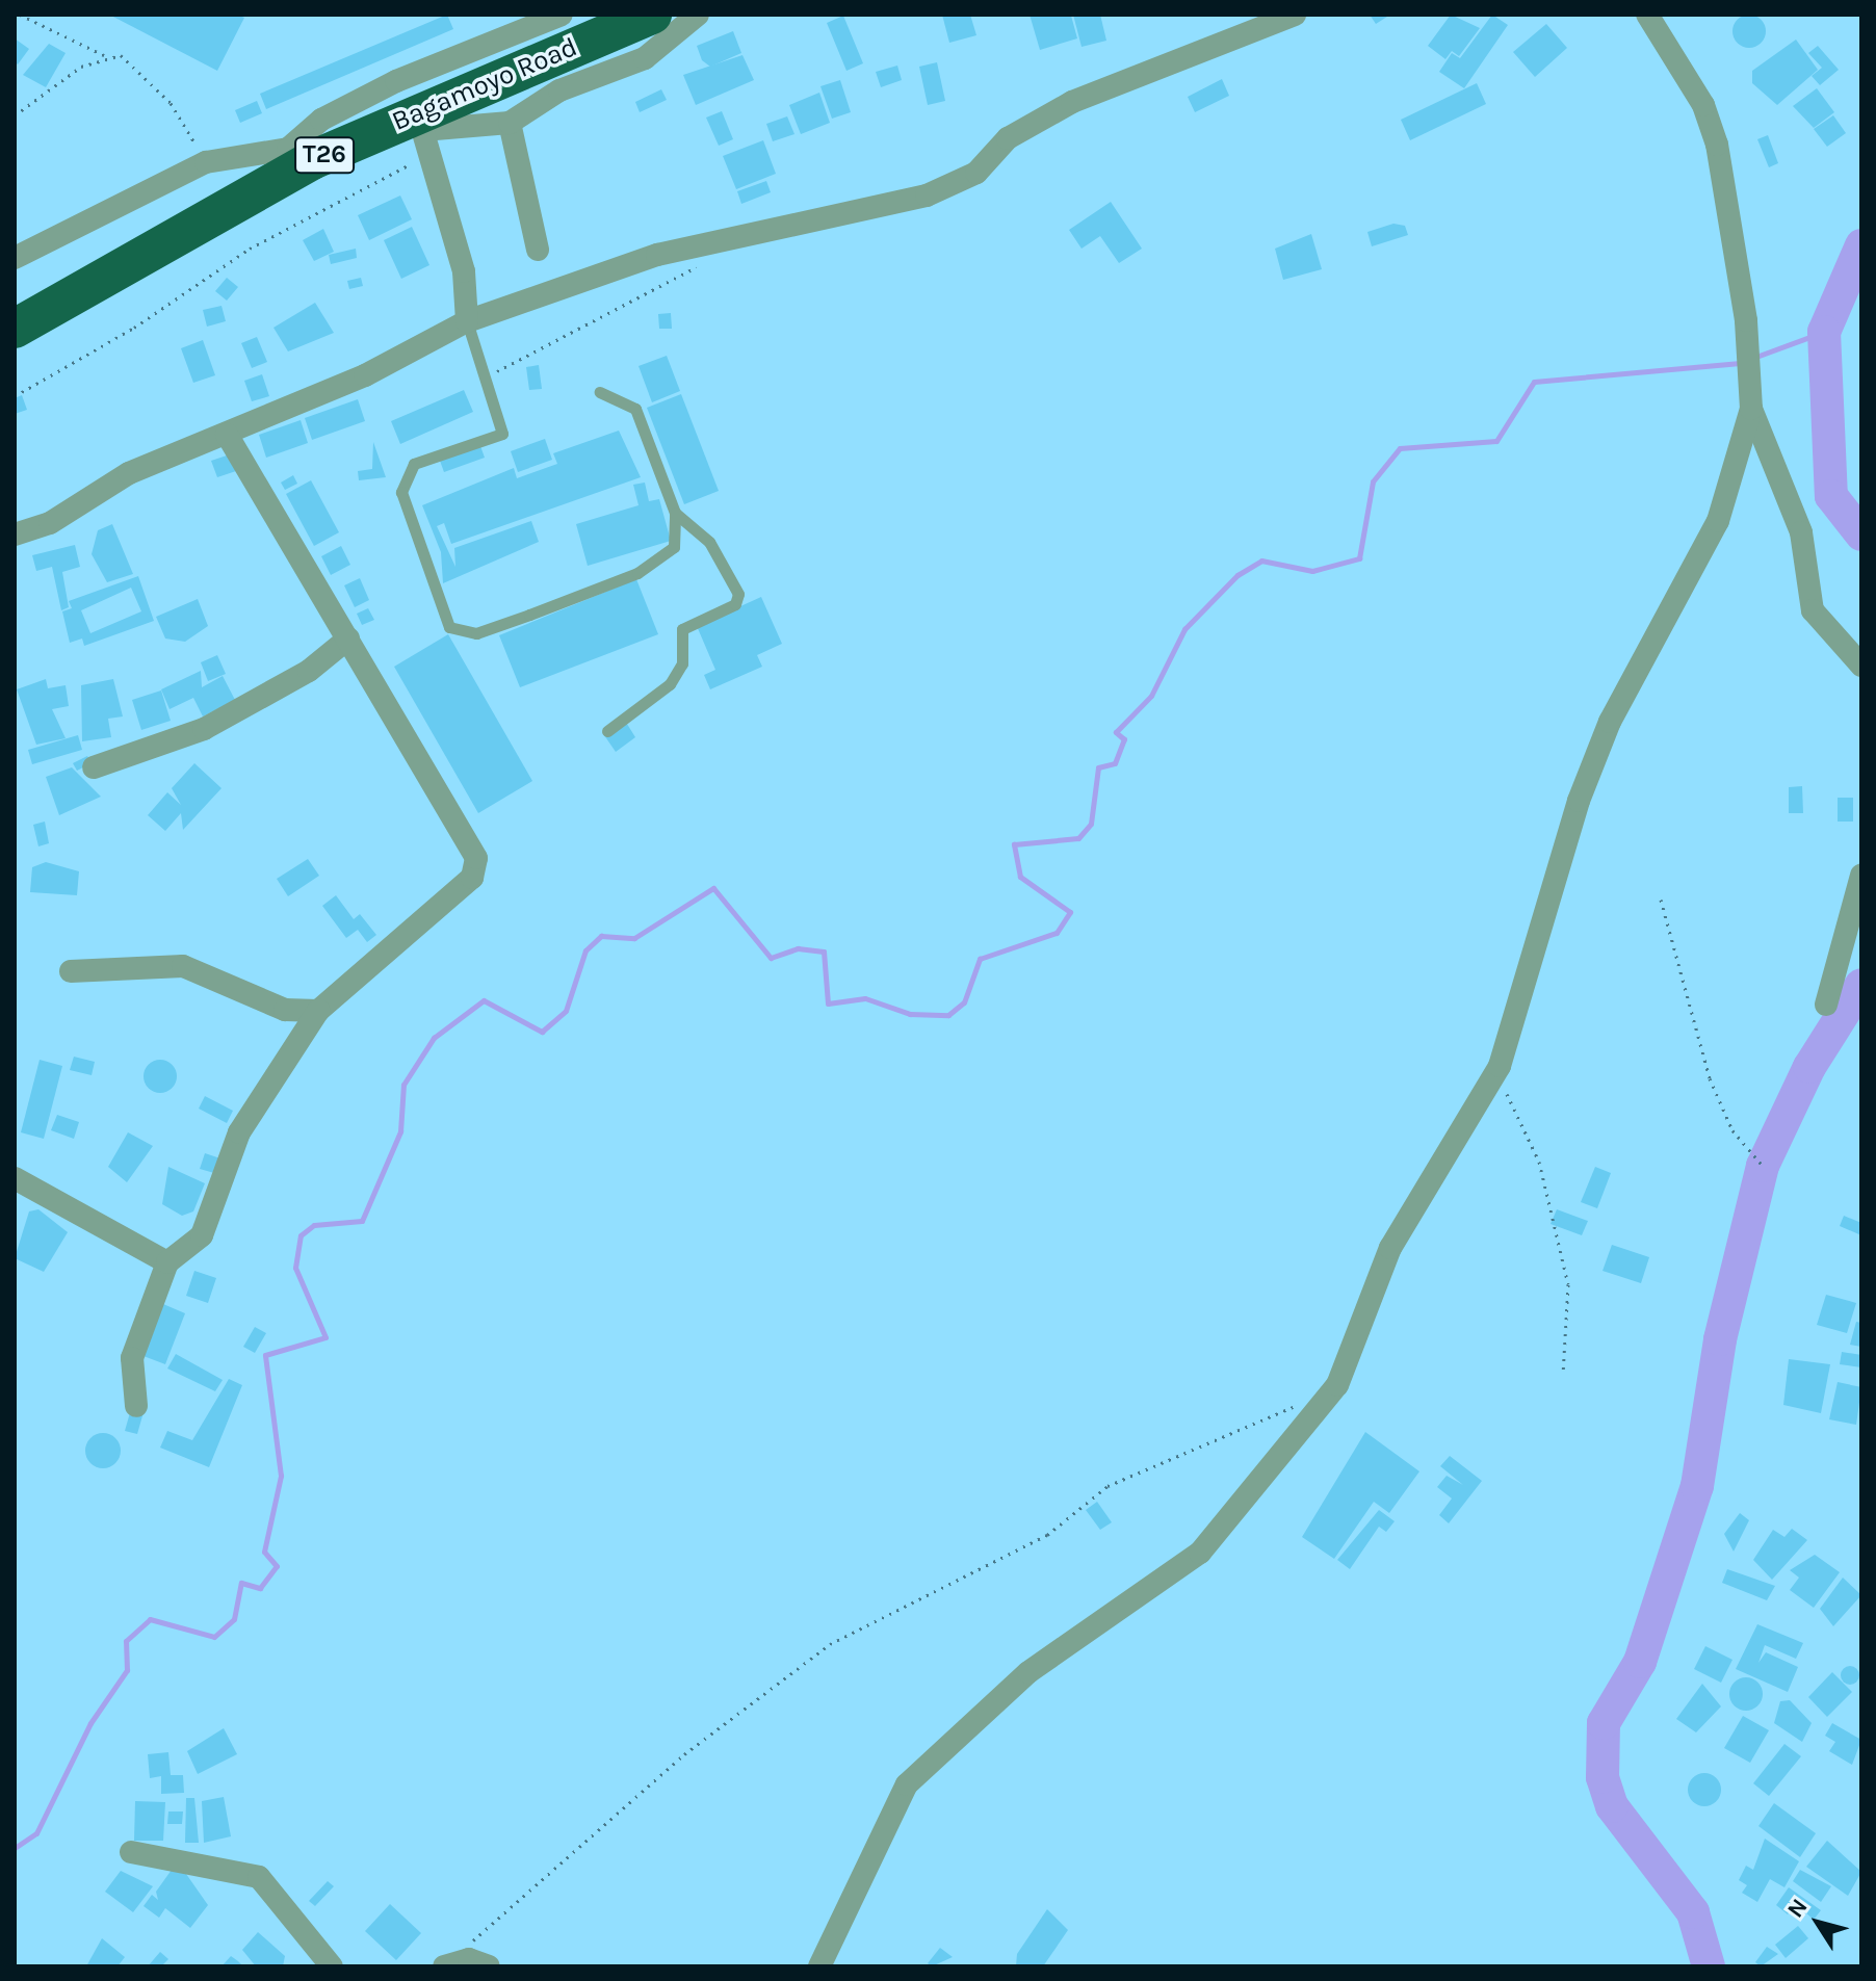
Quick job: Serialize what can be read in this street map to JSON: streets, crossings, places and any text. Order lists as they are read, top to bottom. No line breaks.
{"streets":{"highway":["Bagamoyo Road","T26"]},"north":"top left"}
